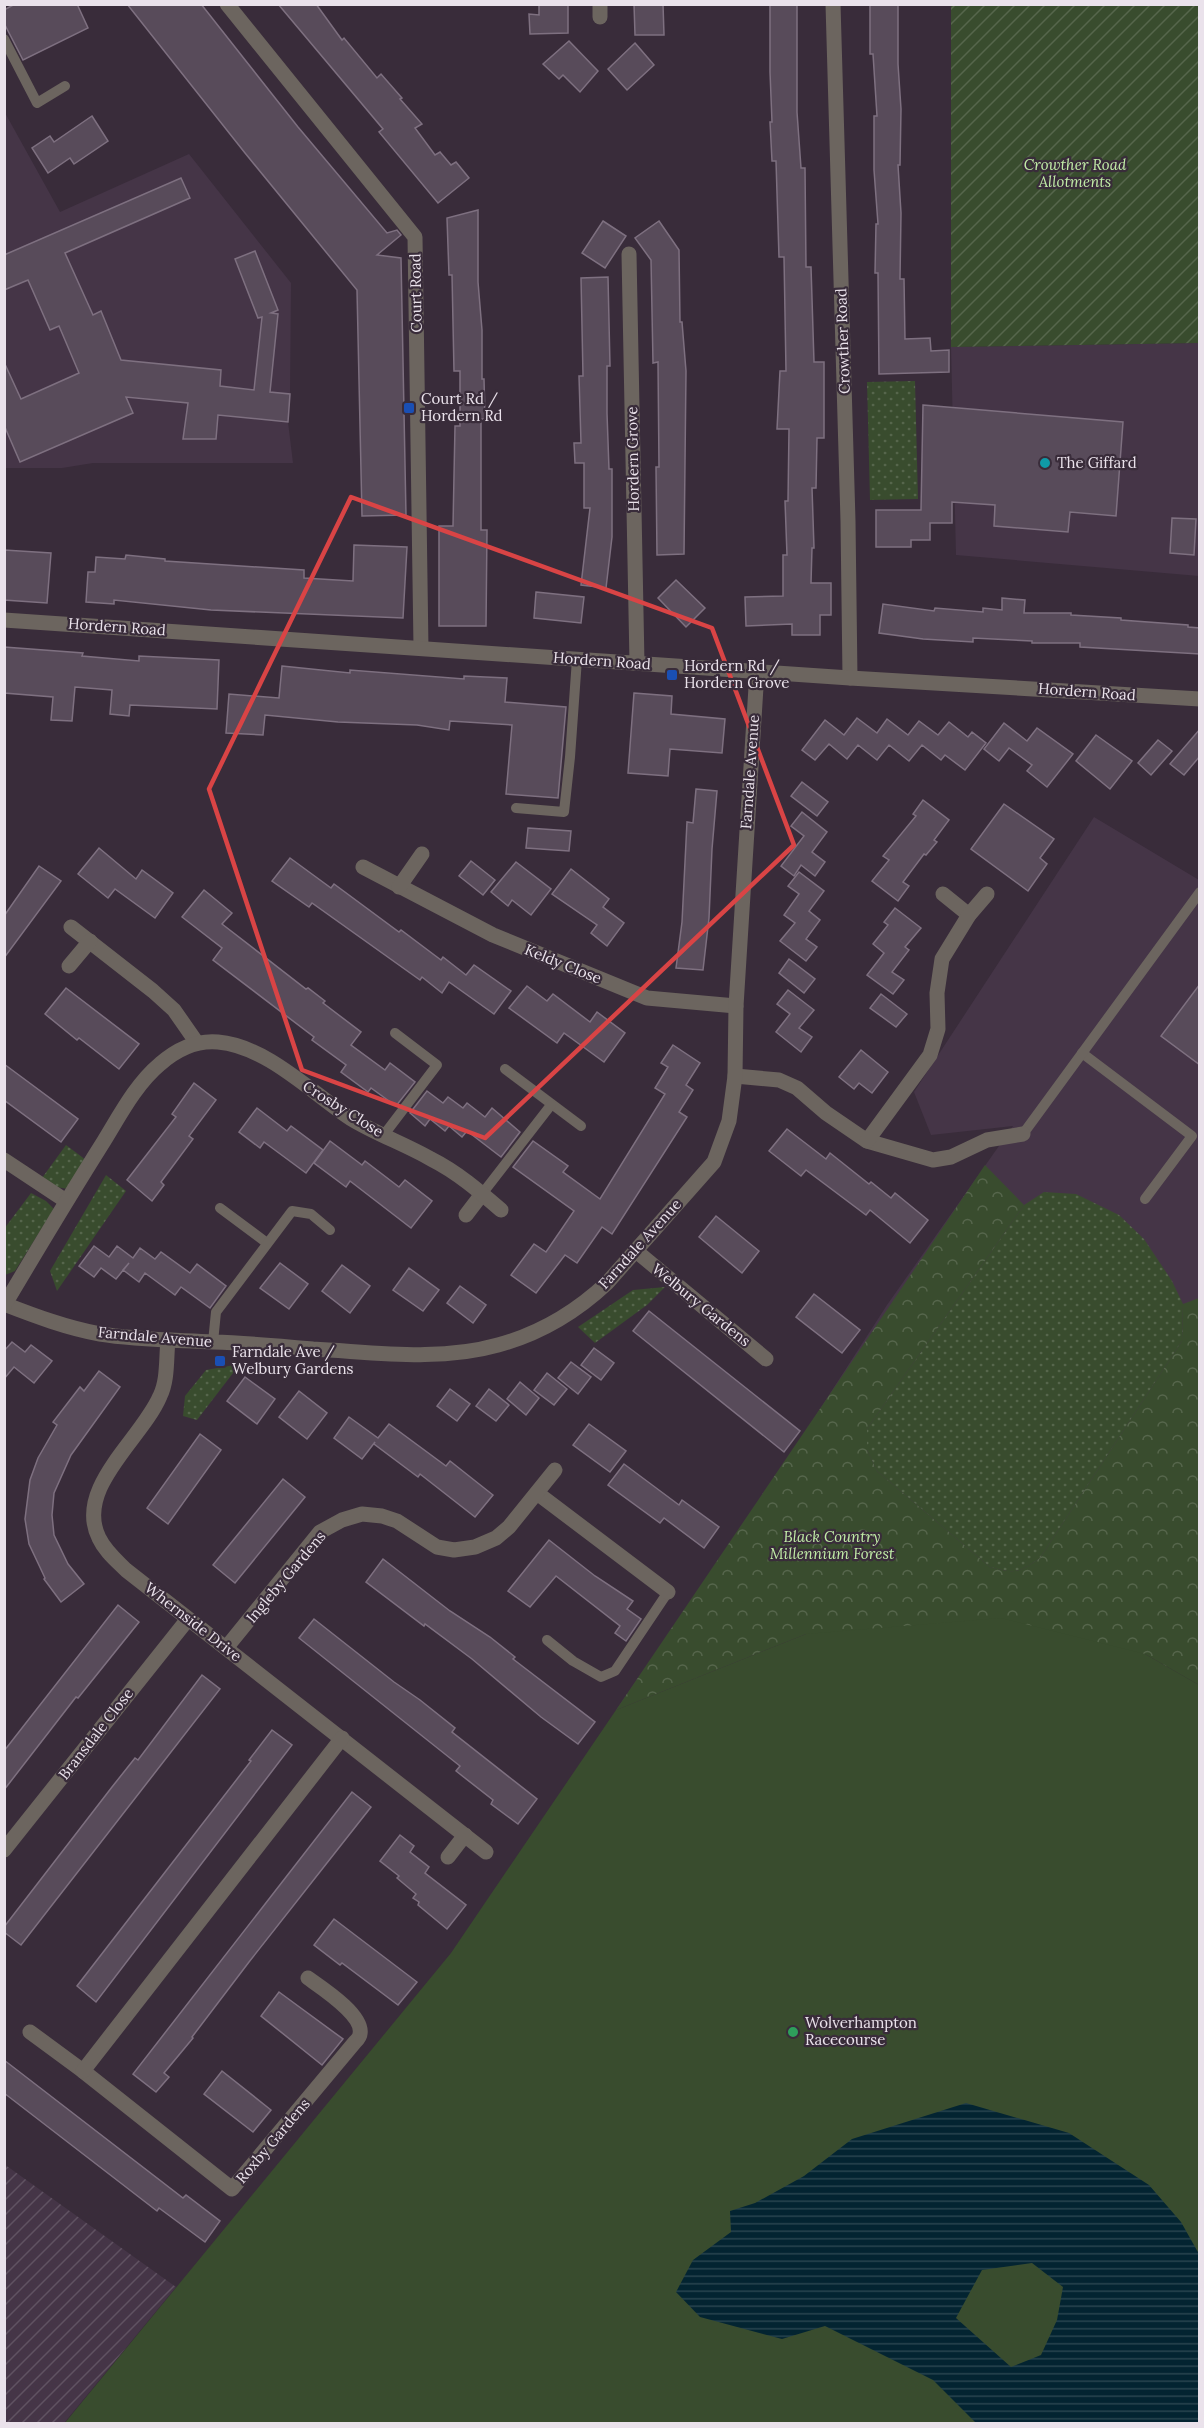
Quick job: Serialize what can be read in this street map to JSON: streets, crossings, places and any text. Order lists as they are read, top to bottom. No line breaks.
{"streets":{"street":["Court Road","Crowther Road","Hordern Grove","Hordern Road","Farndale Avenue","Keldy Close","Crosby Close","Welbury Gardens","Ingleby Gardens","Whernside Drive","Bransdale Close","Roxby Gardens"]},"crossings":[["Court Road","Hordern Road"],["Crowther Road","Hordern Road"],["Hordern Grove","Hordern Road"],["Hordern Road","Farndale Avenue"],["Farndale Avenue","Keldy Close"],["Farndale Avenue","Crosby Close"],["Farndale Avenue","Welbury Gardens"],["Farndale Avenue","Whernside Drive"],["Ingleby Gardens","Whernside Drive"],["Whernside Drive","Bransdale Close"]],"parks":["Crowther Road Allotments","Black Country Millennium Forest"],"places":{"transit":["Court Rd / Hordern Rd","Hordern Rd / Hordern Grove","Farndale Ave / Welbury Gardens"],"other":["The Giffard","Wolverhampton Racecourse"]}}
